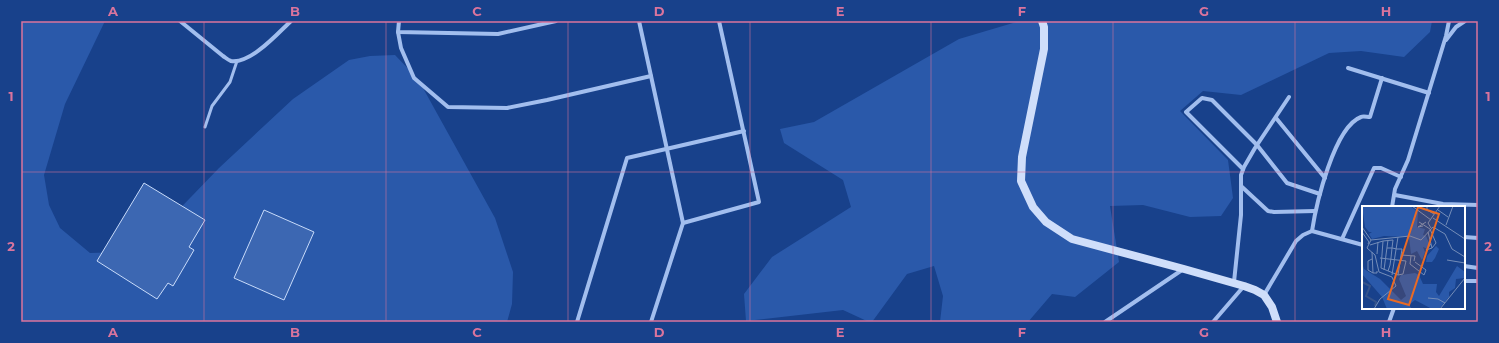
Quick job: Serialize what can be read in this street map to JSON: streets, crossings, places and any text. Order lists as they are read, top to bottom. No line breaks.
{"grid":{"columns":["A","B","C","D","E","F","G","H"],"rows":["1","2"]}}
